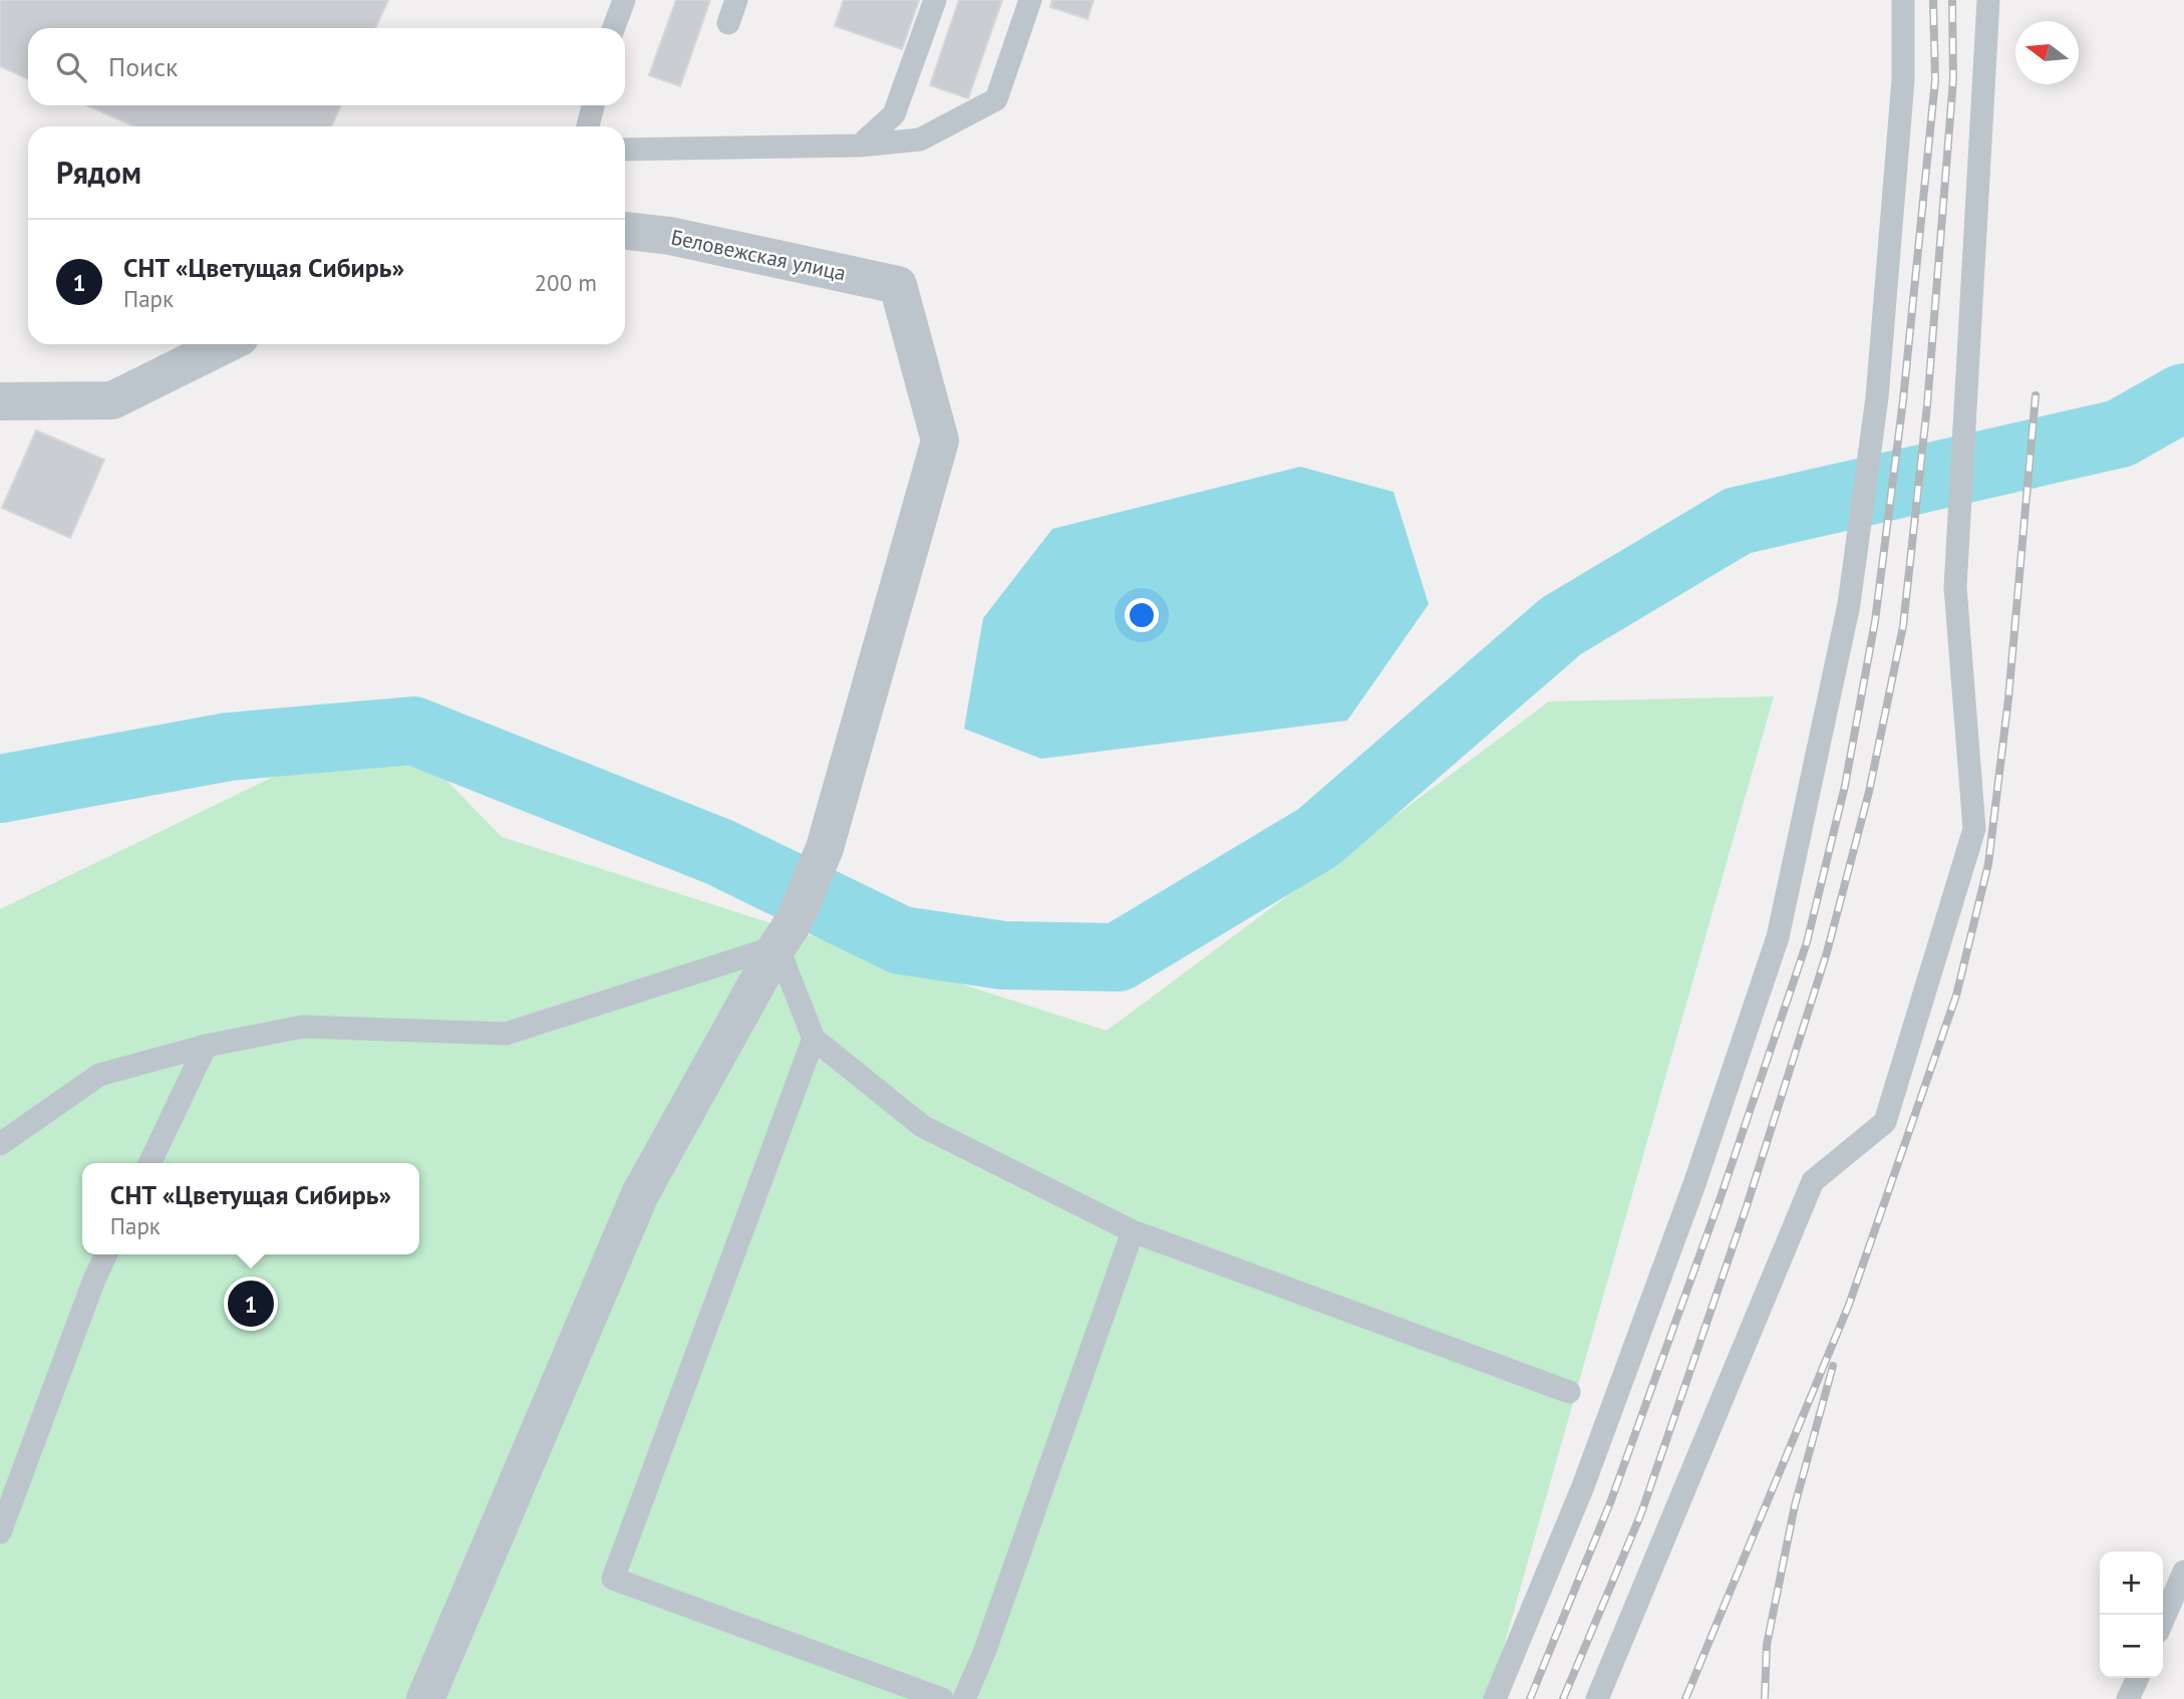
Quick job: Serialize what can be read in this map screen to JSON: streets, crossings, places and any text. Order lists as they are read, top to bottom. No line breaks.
{"streets":{"street":["Беловежская улица"]},"north":"left","page":{"search":"Поиск","heading":"Рядом","list":[{"mark":"1","name":"СНТ «Цветущая Сибирь»","note":"Парк","value":"200 m"}],"popup":["СНТ «Цветущая Сибирь»","Парк"],"pins":"1","map_buttons":["+","−"]}}
